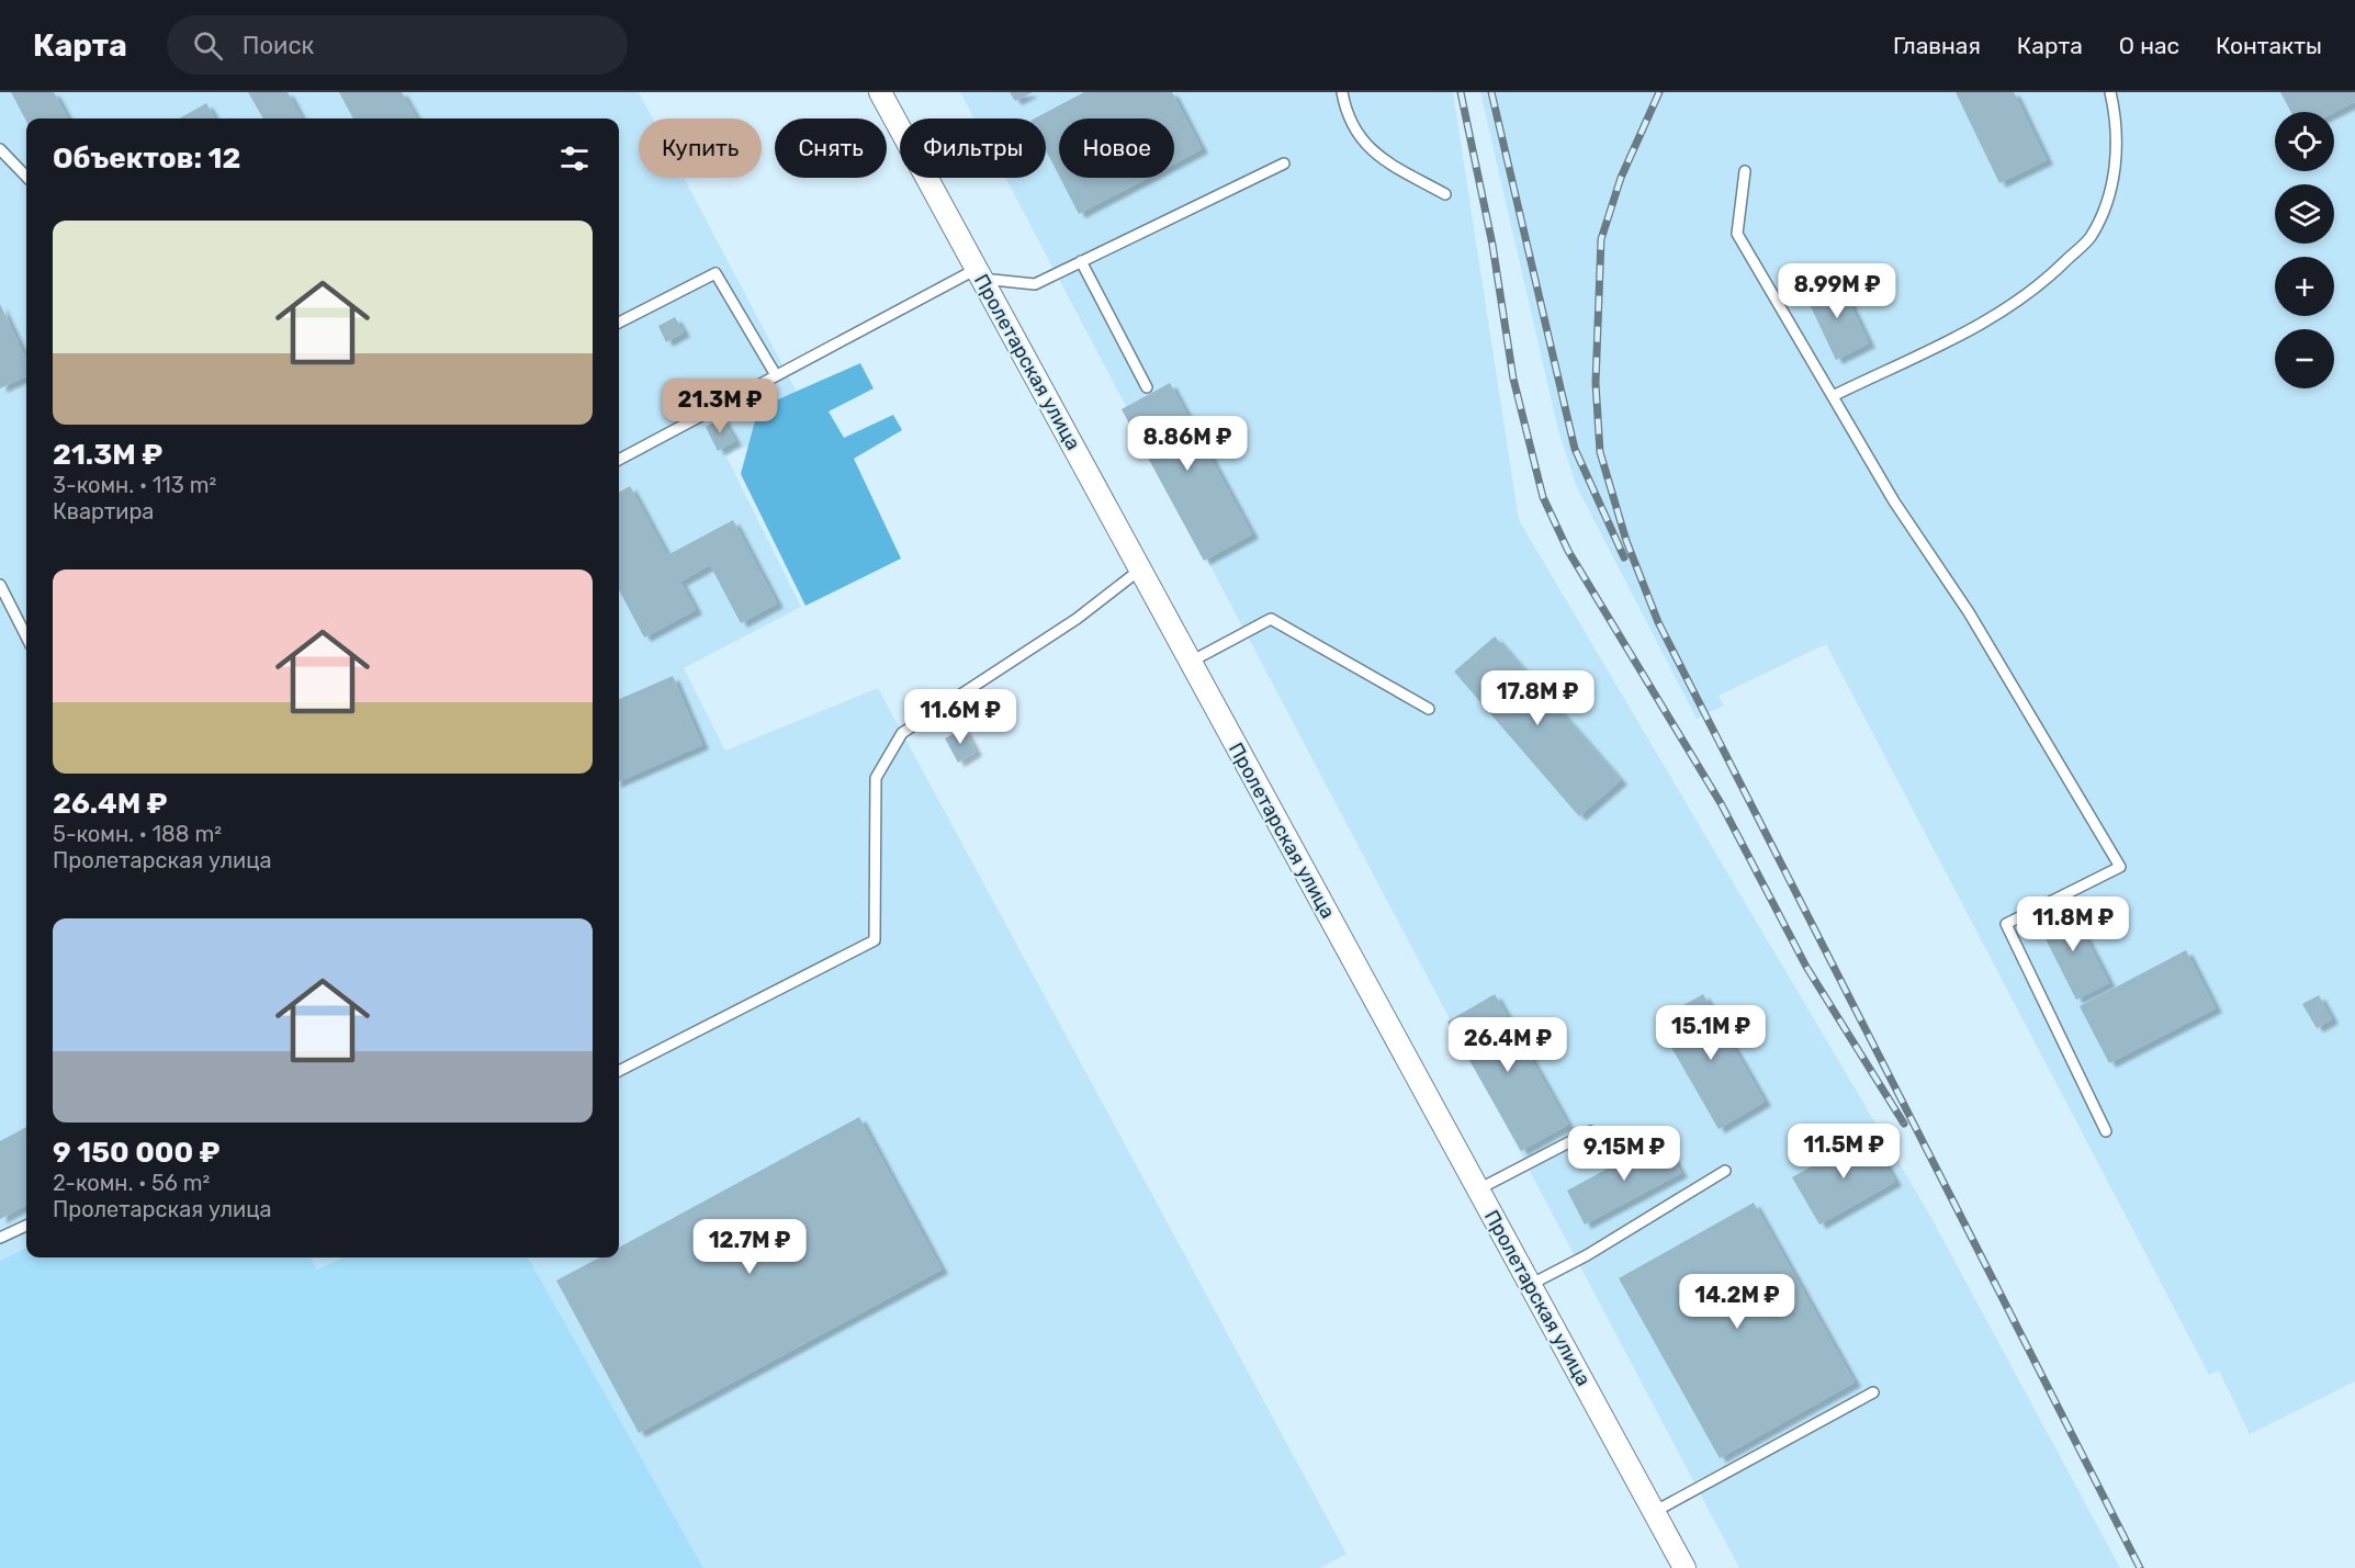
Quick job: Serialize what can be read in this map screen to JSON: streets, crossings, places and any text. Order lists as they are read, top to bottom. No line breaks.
{"streets":{"street":["Пролетарская улица"]},"page":{"header":"Карта","search":"Поиск","nav":["Главная","Карта","О нас","Контакты"],"map_buttons":["+","−"],"chip":["Купить","Снять","Фильтры","Новое"],"heading":"Объектов: 12","list":[{"name":"21.3M ₽","note":"3-комн. · 113 m² · Квартира"},{"name":"26.4M ₽","note":"5-комн. · 188 m² · Пролетарская улица"},{"name":"9 150 000 ₽","note":"2-комн. · 56 m² · Пролетарская улица"}],"price":["8.99M ₽","21.3M ₽","8.86M ₽","17.8M ₽","11.6M ₽","11.8M ₽","15.1M ₽","26.4M ₽","11.5M ₽","9.15M ₽","12.7M ₽","14.2M ₽"]}}
